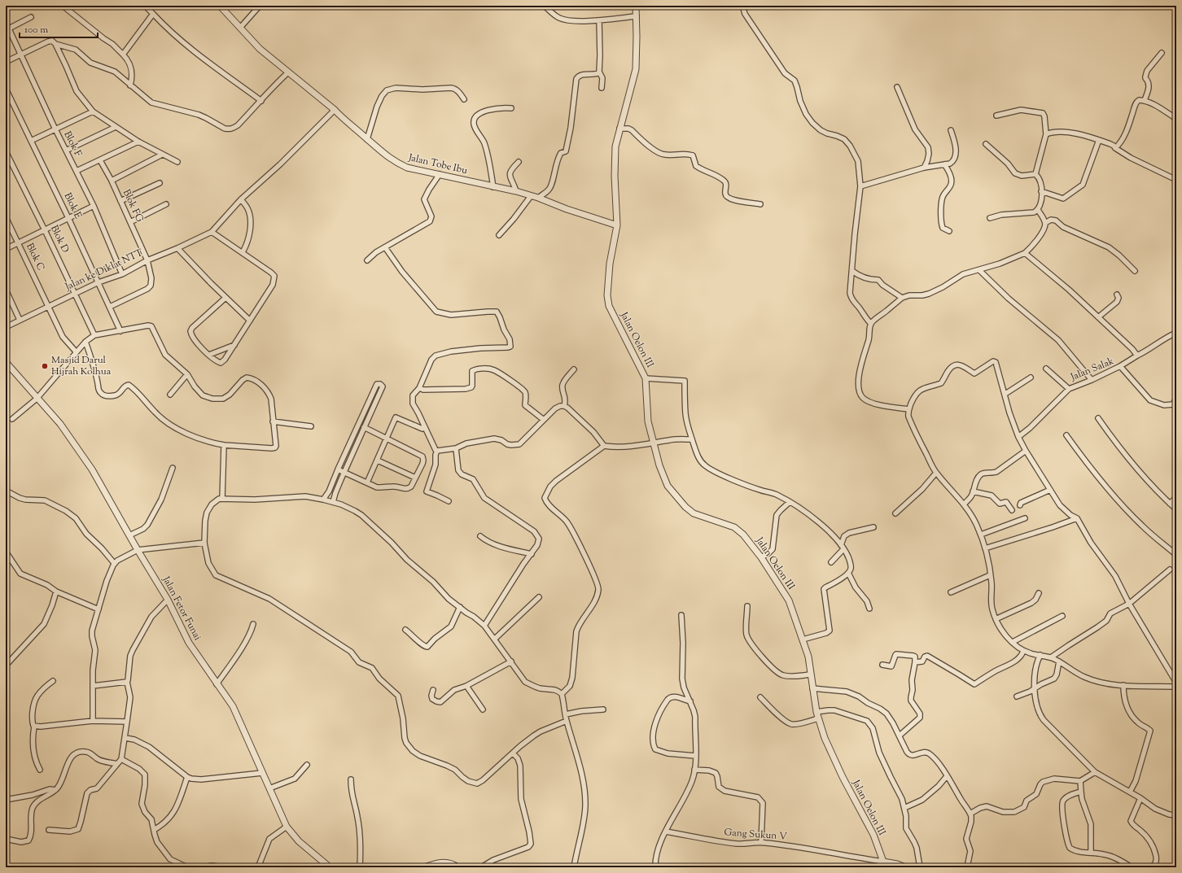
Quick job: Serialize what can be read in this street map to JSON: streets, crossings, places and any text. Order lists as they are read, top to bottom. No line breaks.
{"streets":{"street":["Blok F","Jalan Tobe Ibu","Blok E","Blok FG","Blok D","Blok C","Jalan ke Diklat NTT","Jalan Oelon III","Jalan Salak","Jalan Fetor Funai","Gang Sukun V"]},"crossings":[["Blok F","Jalan ke Diklat NTT"],["Jalan Tobe Ibu","Jalan ke Diklat NTT"],["Jalan Tobe Ibu","Jalan Oelon III"],["Blok E","Blok FG"],["Blok E","Jalan ke Diklat NTT"],["Blok FG","Jalan ke Diklat NTT"],["Blok D","Jalan ke Diklat NTT"],["Blok C","Jalan ke Diklat NTT"],["Jalan Oelon III","Gang Sukun V"]],"places":["Masjid Darul Hijrah Kolhua"],"scale_bar":"100 m"}
